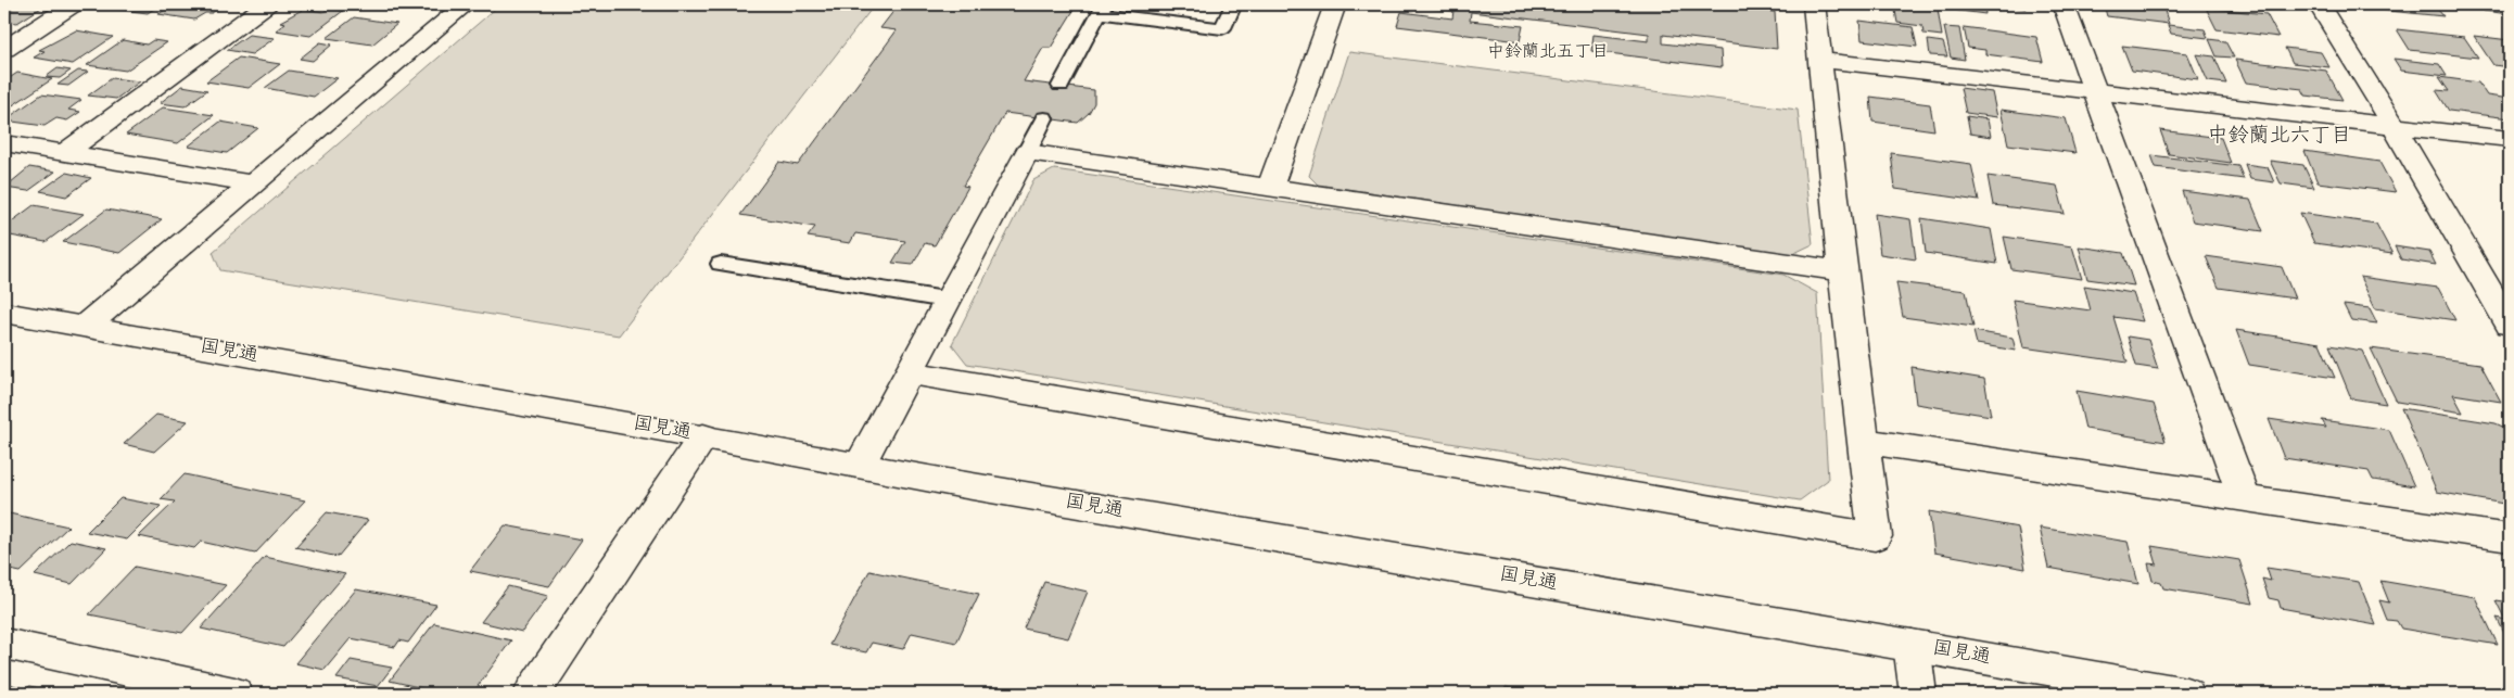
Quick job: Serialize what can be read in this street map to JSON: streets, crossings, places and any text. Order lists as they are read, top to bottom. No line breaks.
{"streets":{"street":["国見通"]},"districts":["中鈴蘭北五丁目","中鈴蘭北六丁目"]}
